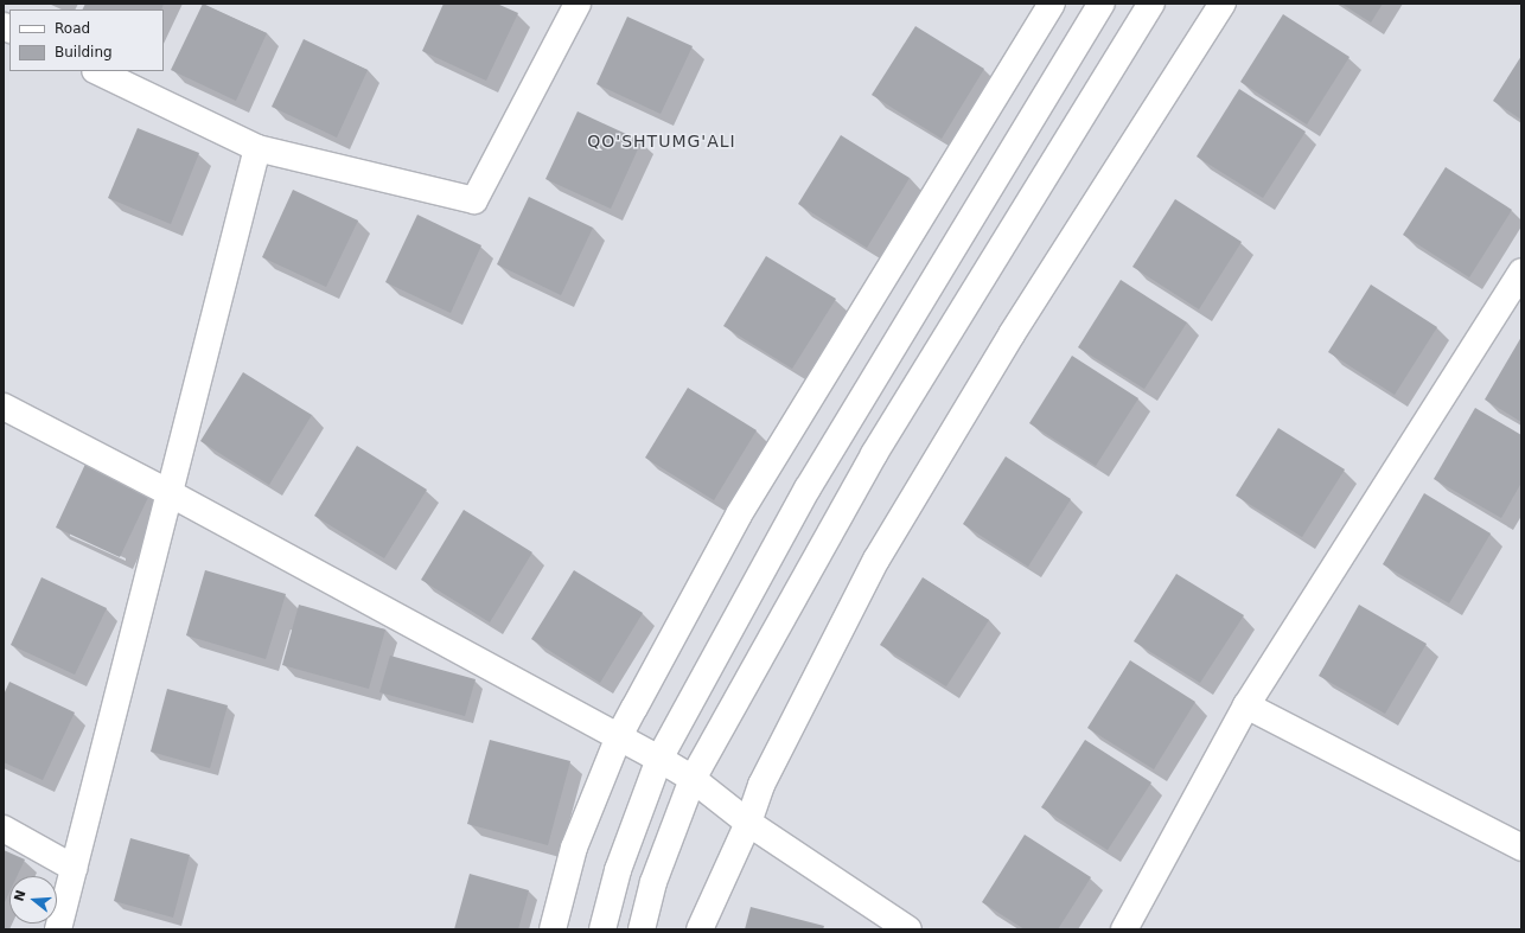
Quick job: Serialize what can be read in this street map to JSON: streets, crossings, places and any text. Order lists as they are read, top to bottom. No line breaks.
{"districts":["QO'SHTUMG'ALI"],"legend":["Road","Building"],"north":"left"}
